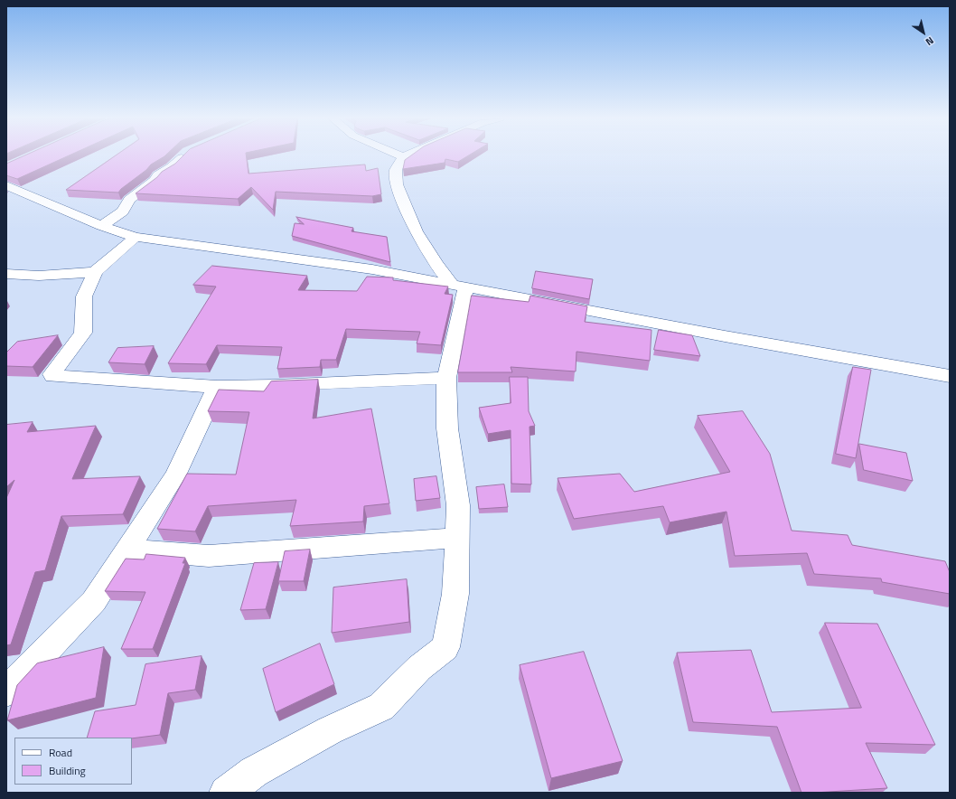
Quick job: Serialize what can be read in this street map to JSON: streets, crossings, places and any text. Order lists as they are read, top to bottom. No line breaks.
{"legend":["Road","Building"],"north":"bottom right"}
